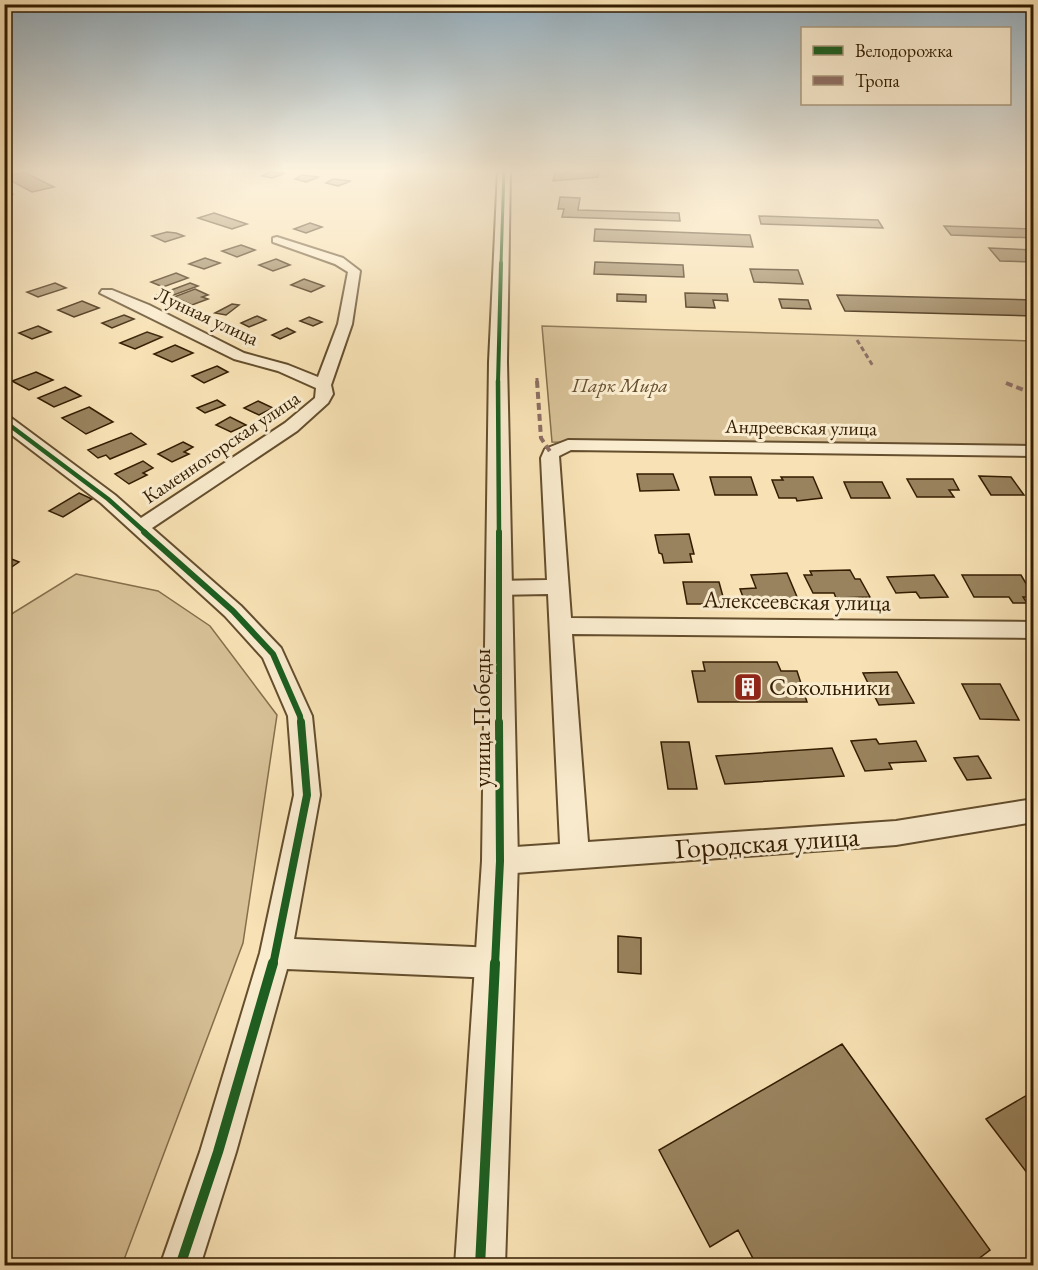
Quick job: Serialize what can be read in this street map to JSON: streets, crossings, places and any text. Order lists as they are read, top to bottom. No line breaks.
{"streets":{"street":["Лунная улица","Андреевская улица","Каменногорская улица","Алексеевская улица","улица Победы","Городская улица"]},"crossings":[["Лунная улица","Каменногорская улица"],["улица Победы","Городская улица"]],"parks":["Парк Мира"],"places":{"building":["Сокольники"]},"legend":["Велодорожка","Тропа"]}
